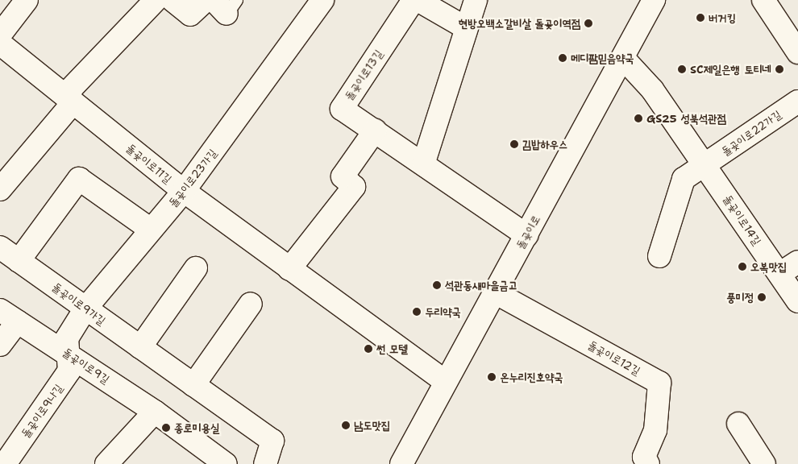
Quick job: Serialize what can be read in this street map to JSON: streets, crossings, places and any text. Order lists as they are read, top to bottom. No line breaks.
{"streets":{"street":["돌곶이로13길","돌곶이로22가길","돌곶이로11길","돌곶이로23가길","돌곶이로14길","돌곶이로","돌곶이로9가길","돌곶이로12길","돌곶이로9길","돌곶이로9나길"]},"crossings":[["돌곶이로13길","돌곶이로"],["돌곶이로22가길","돌곶이로14길"],["돌곶이로11길","돌곶이로23가길"],["돌곶이로11길","돌곶이로"],["돌곶이로23가길","돌곶이로9가길"],["돌곶이로23가길","돌곶이로9길"],["돌곶이로23가길","돌곶이로9나길"],["돌곶이로14길","돌곶이로"],["돌곶이로","돌곶이로12길"],["돌곶이로9길","돌곶이로9나길"]],"places":["버거킹","현방오백소갈비살 돌곶이역점","메디팜믿음약국","SC제일은행","토티네","GS25 성북석관점","김밥하우스","오복맛집","석관동새마을금고","풍미정","두리약국","썬 모텔","온누리진호약국","남도맛집","종로미용실"]}
